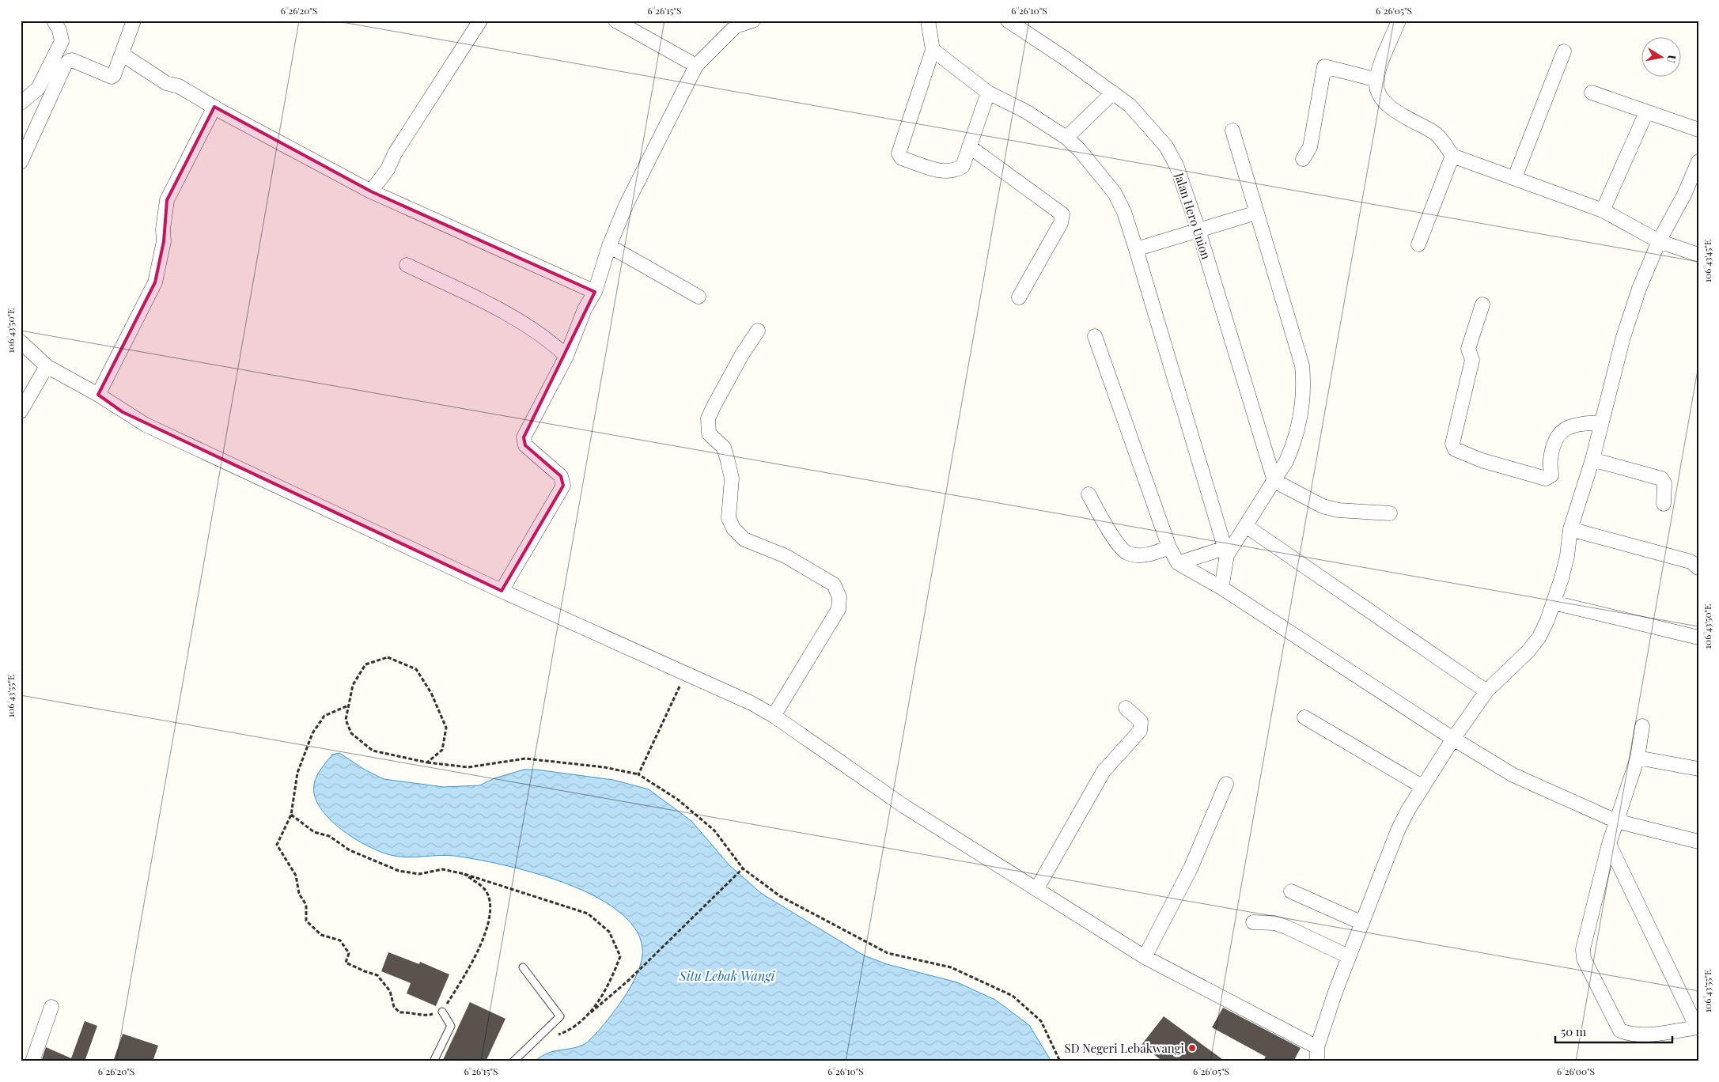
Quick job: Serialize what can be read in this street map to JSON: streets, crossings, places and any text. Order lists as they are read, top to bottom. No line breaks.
{"streets":{"street":["Jalan Hero Union"]},"water":["Situ Lebak Wangi"],"places":["SD Negeri Lebakwangi"],"scale_bar":"50 m","north":"right","coordinates":["6°26'20\"S","6°26'15\"S","6°26'10\"S","6°26'05\"S","106°43'45\"E","106°43'50\"E","106°43'55\"E","6°26'00\"S"]}
